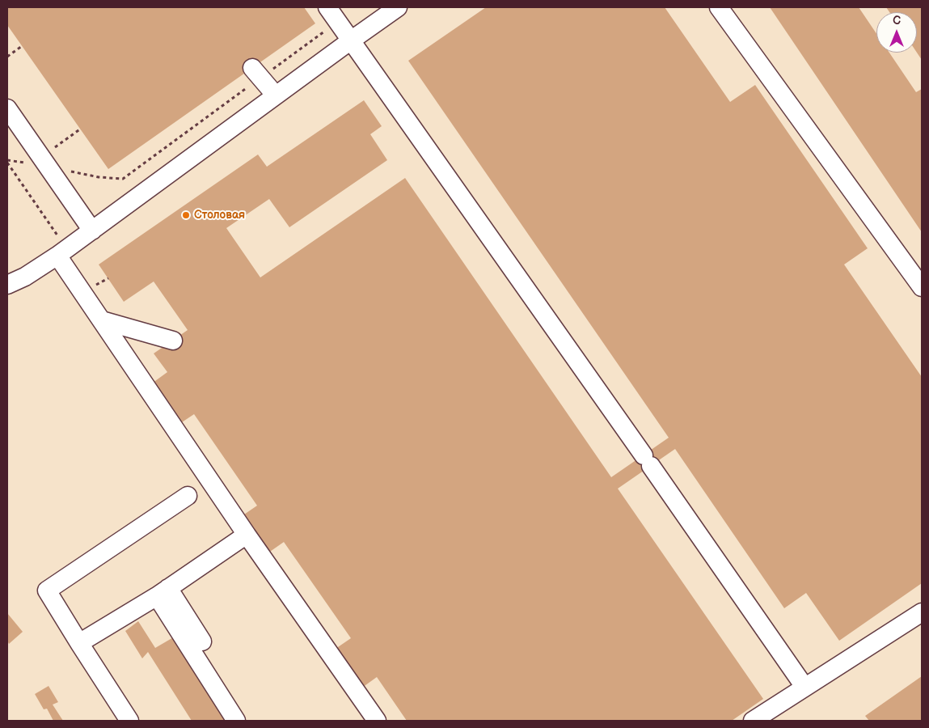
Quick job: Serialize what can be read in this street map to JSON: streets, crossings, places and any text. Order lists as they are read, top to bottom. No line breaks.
{"places":["Столовая"],"north":"top"}
